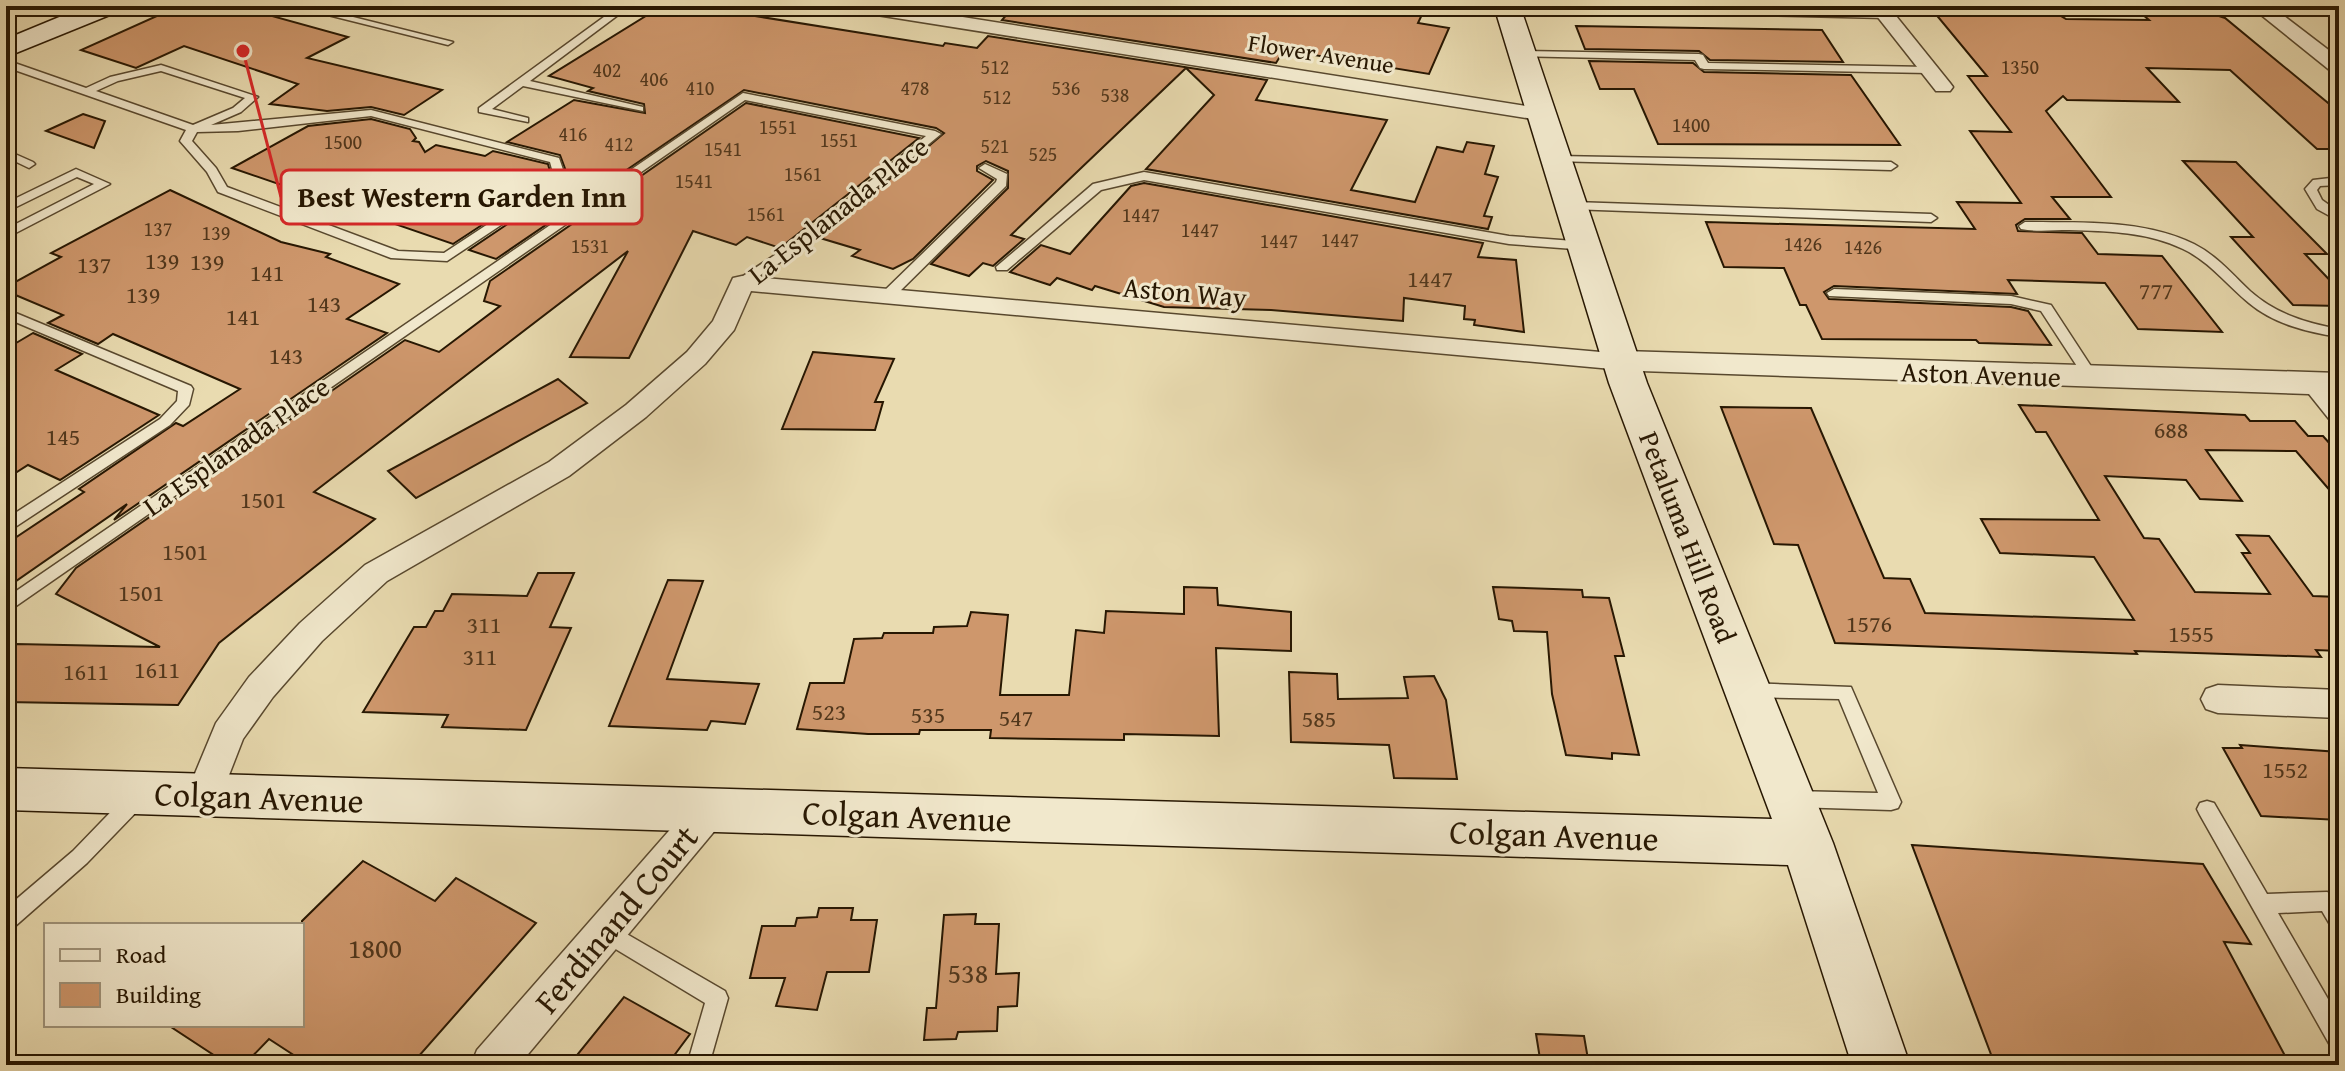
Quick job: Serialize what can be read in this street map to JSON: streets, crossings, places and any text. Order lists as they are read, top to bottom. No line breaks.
{"streets":{"main road":["Petaluma Hill Road","Colgan Avenue"],"street":["Flower Avenue","La Esplanada Place","Aston Way","Aston Avenue","Ferdinand Court"]},"crossings":[["Flower Avenue","Petaluma Hill Road"],["La Esplanada Place","Aston Way"],["La Esplanada Place","Colgan Avenue"],["Aston Way","Aston Avenue"],["Aston Way","Petaluma Hill Road"],["Aston Avenue","Petaluma Hill Road"],["Petaluma Hill Road","Colgan Avenue"],["Colgan Avenue","Ferdinand Court"]],"places":["Best Western Garden Inn"],"house_numbers":["512","1350","402","406","410","478","536","538","512","1400","1551","416","1551","1500","412","521","1541","525","1561","1541","1561","1447","137","1447","139","1447","1447","1426","1531","1426","139","139","137","141","1447","777","139","143","141","143","688","145","1501","1501","1501","1576","311","1555","311","1611","1611","523","535","547","585","1552","1800","538"],"legend":["Road","Building"]}
